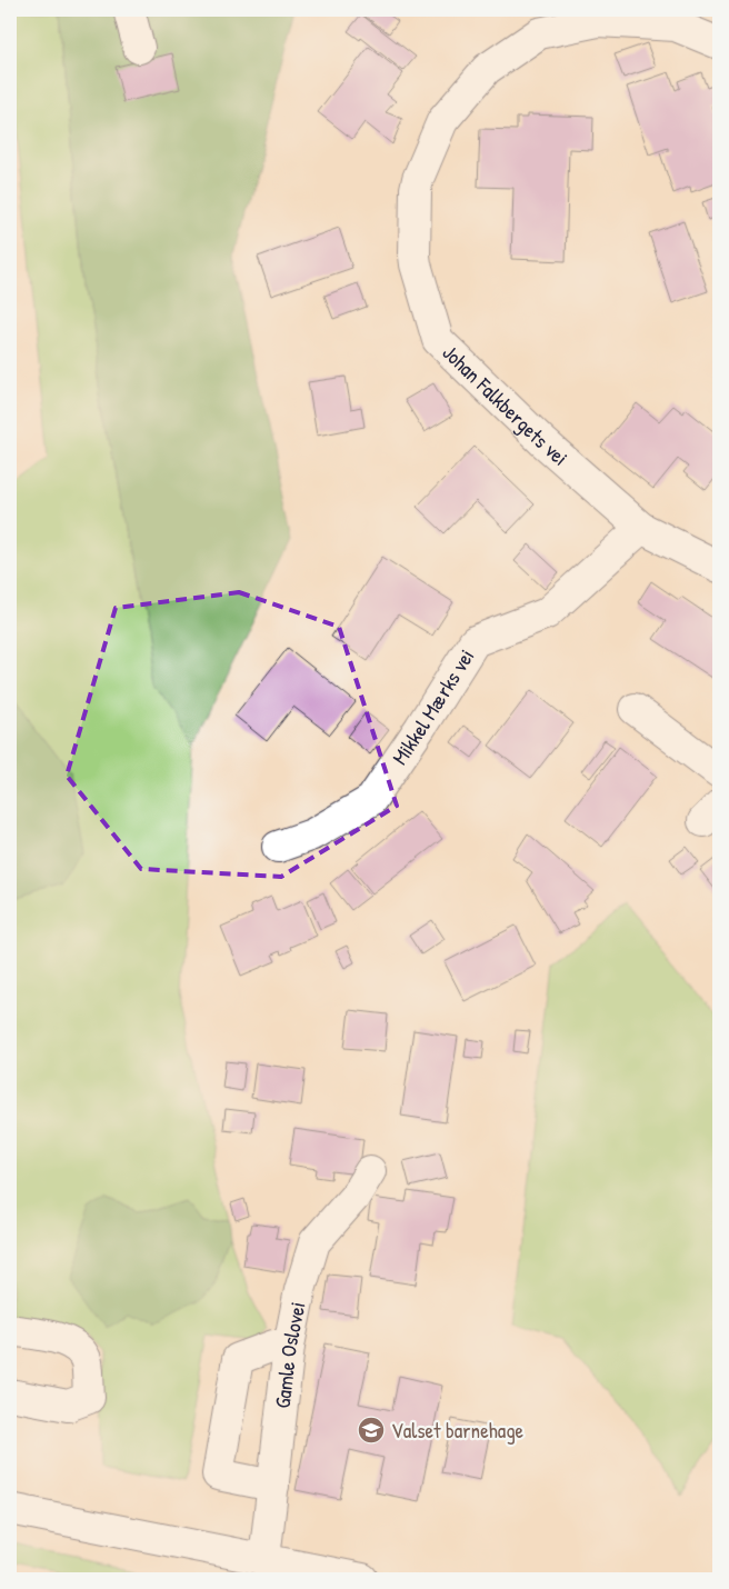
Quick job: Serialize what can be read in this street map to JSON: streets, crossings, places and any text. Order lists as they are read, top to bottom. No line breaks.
{"streets":{"street":["Johan Falkbergets vei","Mikkel Mærks vei","Gamle Oslovei"]},"crossings":[["Johan Falkbergets vei","Mikkel Mærks vei"]],"places":{"school or university":["Valset barnehage"]}}
